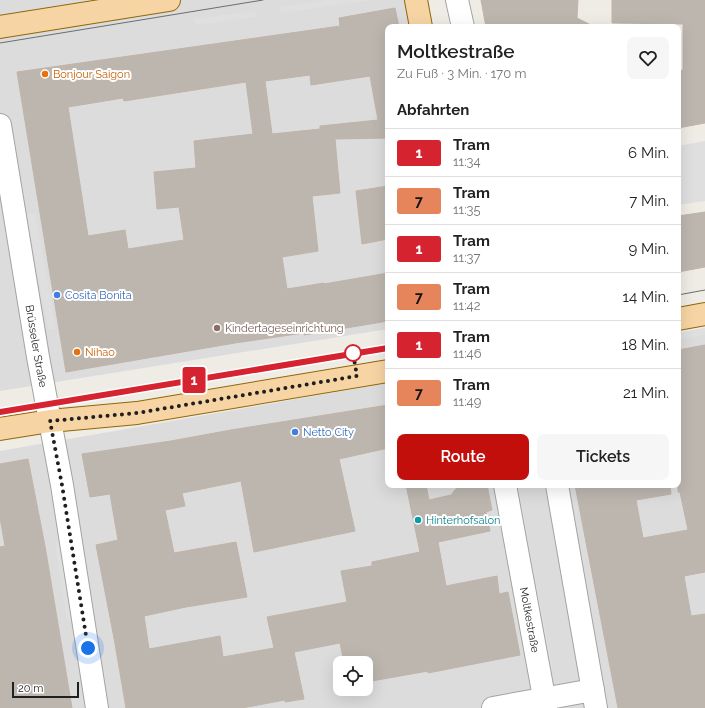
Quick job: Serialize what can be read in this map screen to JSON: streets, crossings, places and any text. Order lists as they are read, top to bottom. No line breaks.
{"streets":{"street":["Brüsseler Straße","Moltkestraße"]},"places":["Bonjour Saigon","Cosita Bonita","Kindertageseinrichtung","Nihao","Netto City","Hinterhofsalon"],"lines":["tram line 1"],"scale_bar":"20 m","page":{"on_map":"1","heading":[["Moltkestraße","Zu Fuß · 3 Min. · 170 m"],"Abfahrten"],"list":[{"mark":"1","name":"Tram","note":"11:34","value":"6 Min."},{"mark":"7","name":"Tram","note":"11:35","value":"7 Min."},{"mark":"1","name":"Tram","note":"11:37","value":"9 Min."},{"mark":"7","name":"Tram","note":"11:42","value":"14 Min."},{"mark":"1","name":"Tram","note":"11:46","value":"18 Min."},{"mark":"7","name":"Tram","note":"11:49","value":"21 Min."}],"buttons":["Route","Tickets"],"scale":"20 m"}}
